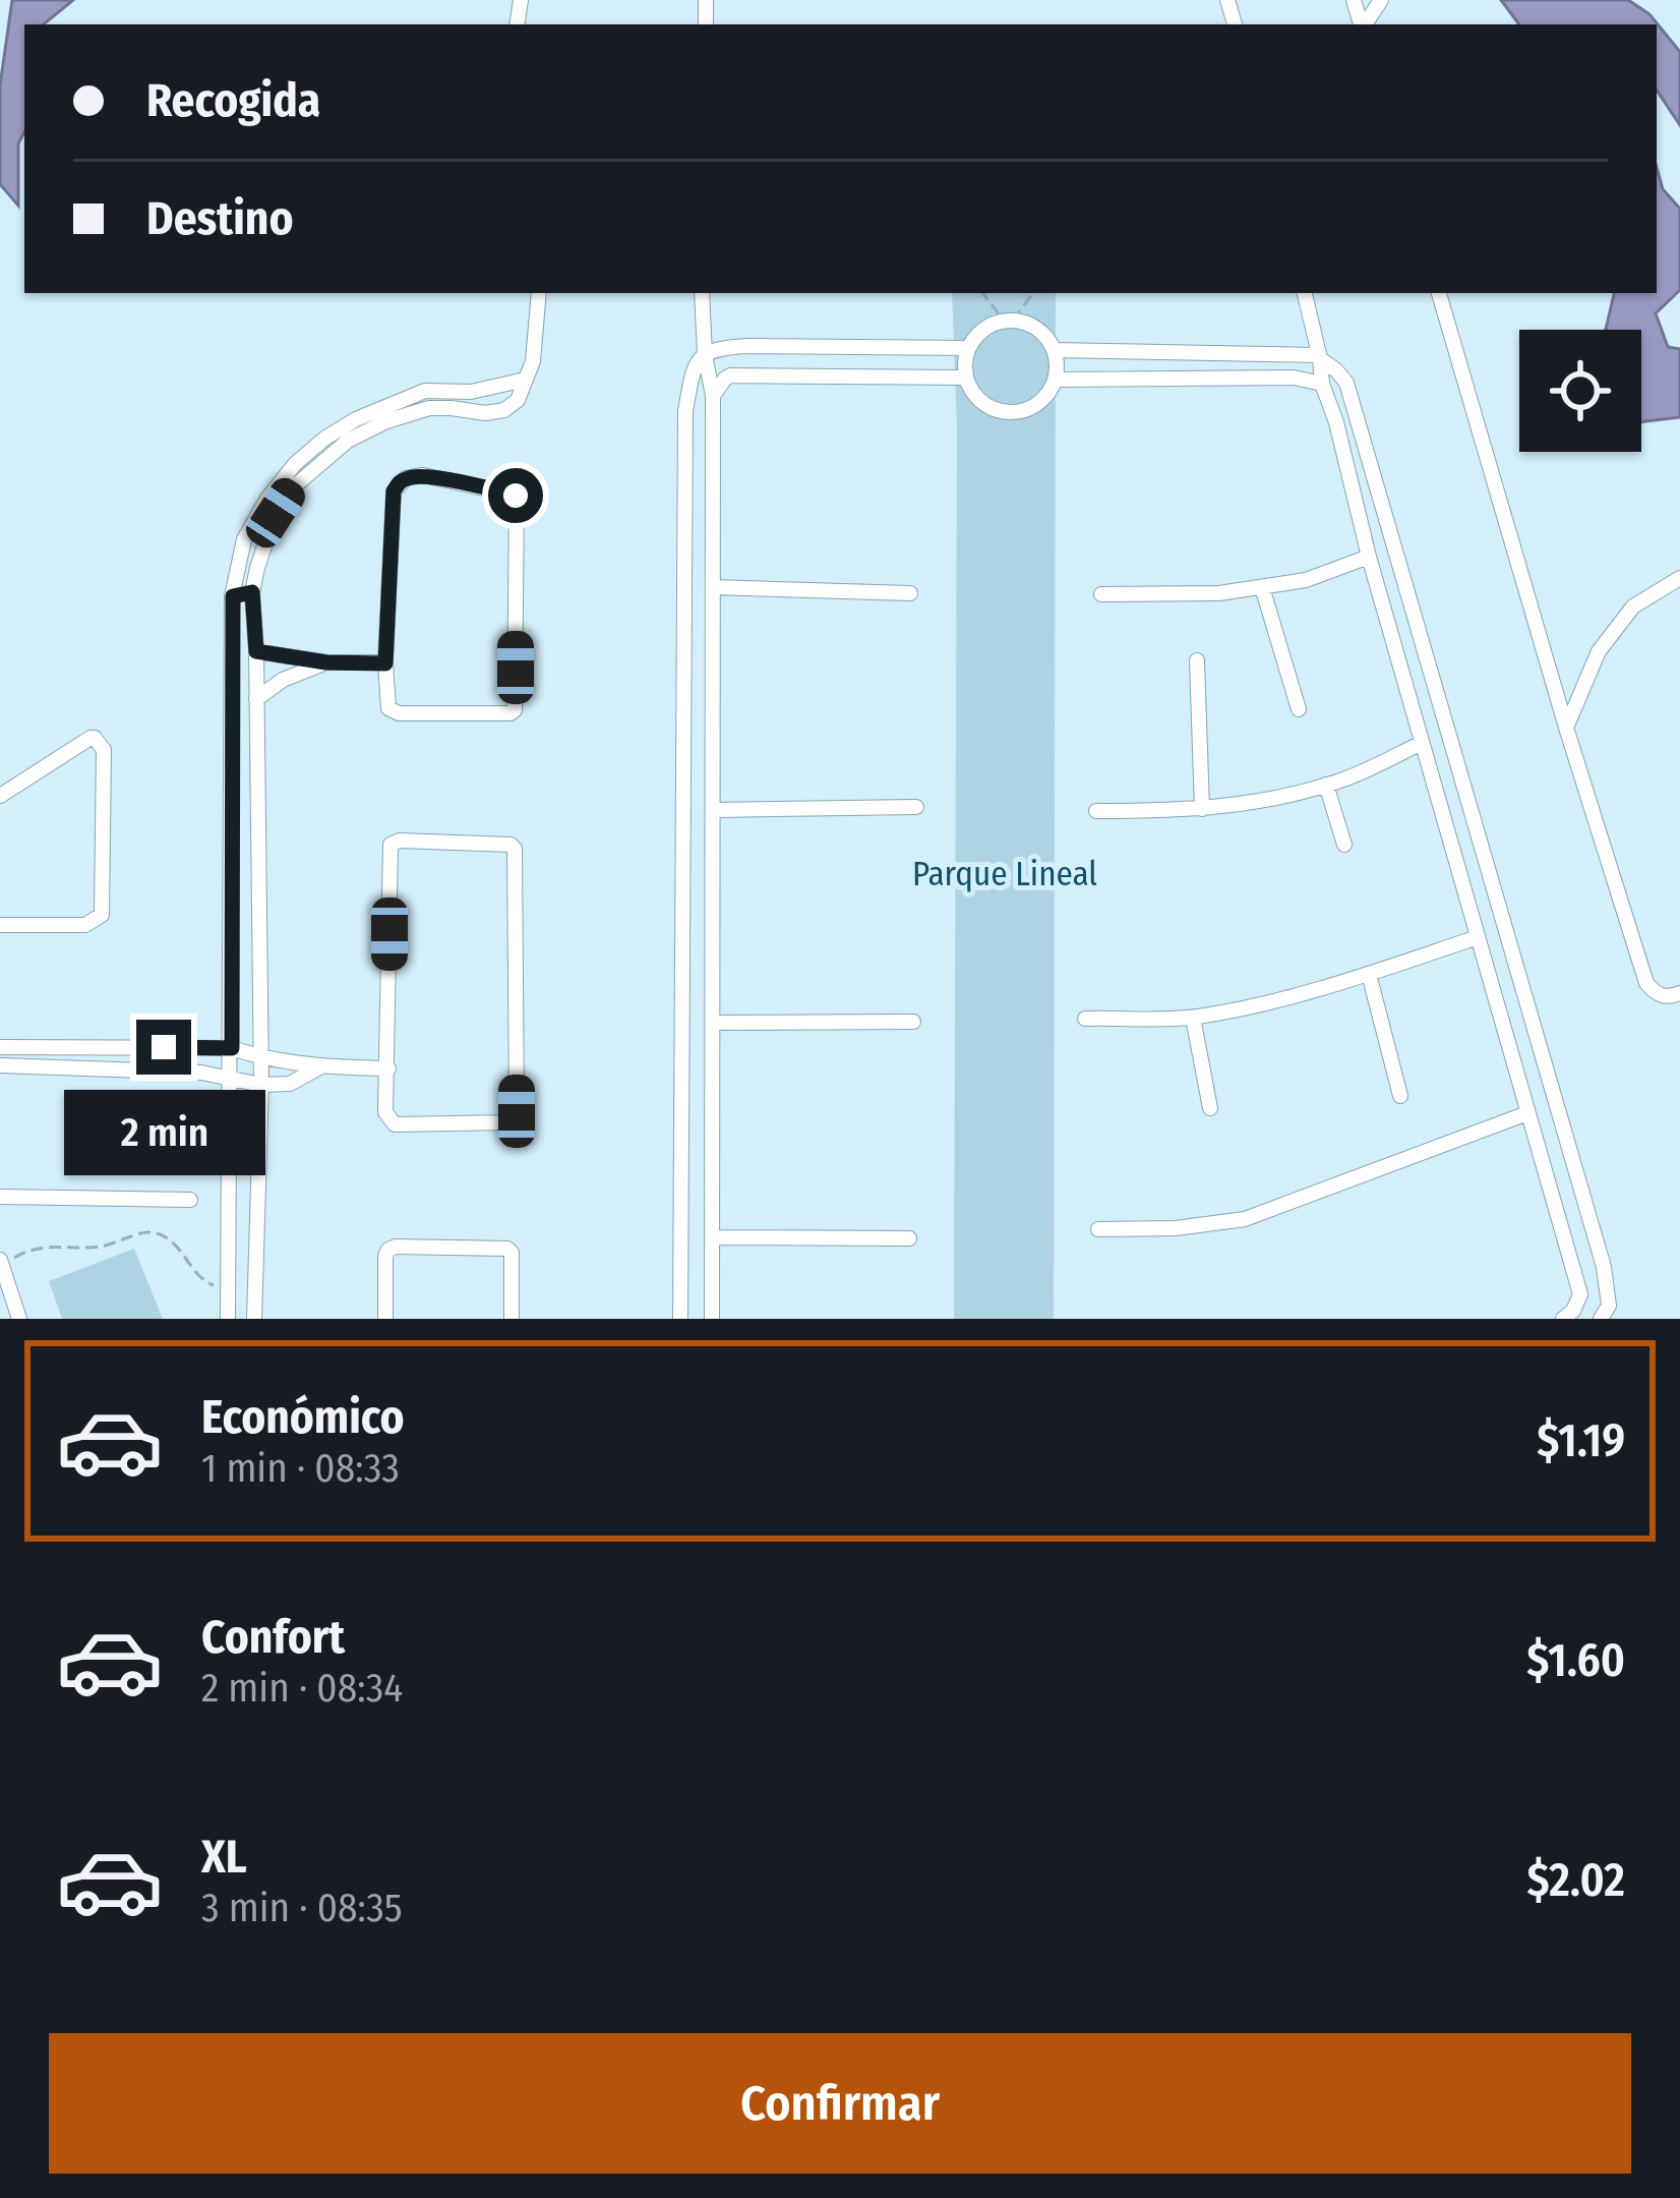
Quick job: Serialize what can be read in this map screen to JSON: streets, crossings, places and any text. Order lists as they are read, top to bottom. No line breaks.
{"parks":["Parque Lineal"],"page":{"banner":["Recogida","Destino"],"bubble":"2 min","list":[{"name":"Económico","note":"1 min · 08:33","value":"$1.19"},{"name":"Confort","note":"2 min · 08:34","value":"$1.60"},{"name":"XL","note":"3 min · 08:35","value":"$2.02"}],"buttons":"Confirmar"}}
